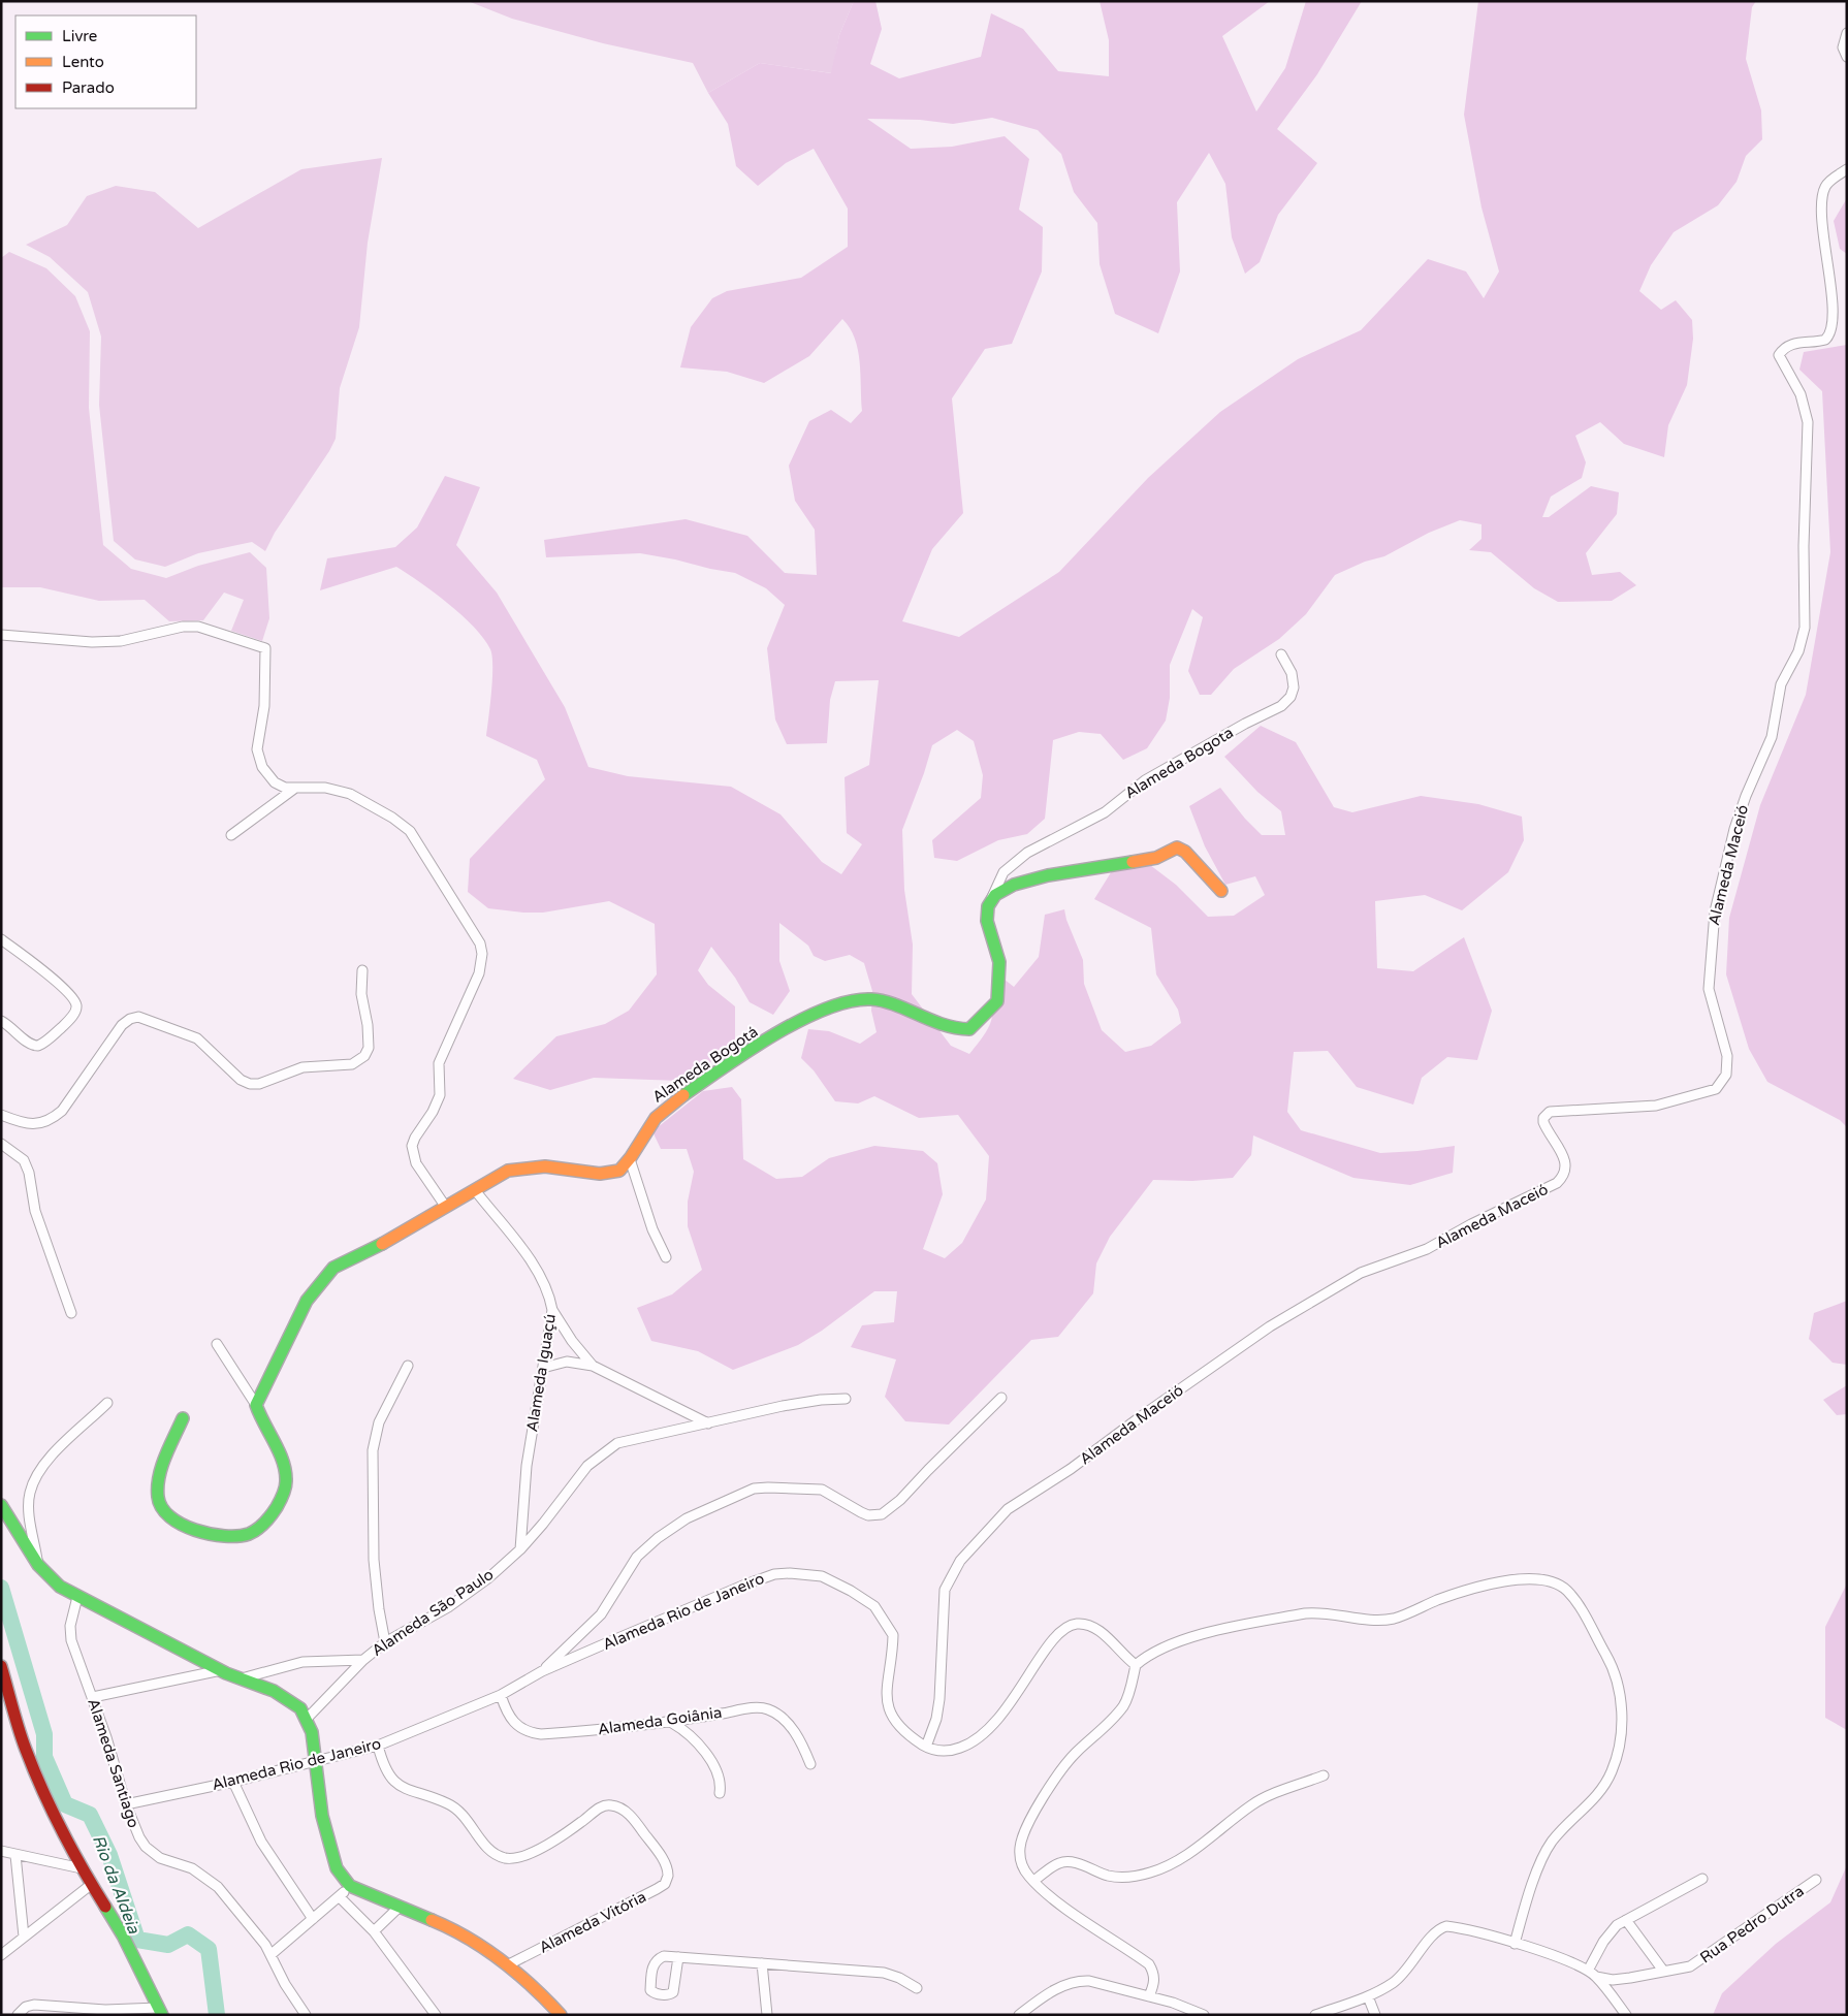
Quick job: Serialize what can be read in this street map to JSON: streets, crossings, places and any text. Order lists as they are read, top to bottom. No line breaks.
{"streets":{"street":["Alameda Bogota","Alameda Maceió","Alameda Bogotá","Alameda Iguaçú","Alameda Rio de Janeiro","Alameda São Paulo","Alameda Goiânia","Alameda Santiago","Alameda Vitória","Rua Pedro Dutra"]},"crossings":[["Alameda Bogota","Alameda Bogotá"],["Alameda Maceió","Alameda Rio de Janeiro"],["Alameda Iguaçú","Alameda São Paulo"],["Alameda Rio de Janeiro","Alameda Goiânia"],["Alameda Rio de Janeiro","Alameda Santiago"],["Alameda Rio de Janeiro","Alameda Vitória"]],"water":["Rio da Aldeia"],"legend":["Livre","Lento","Parado"]}
